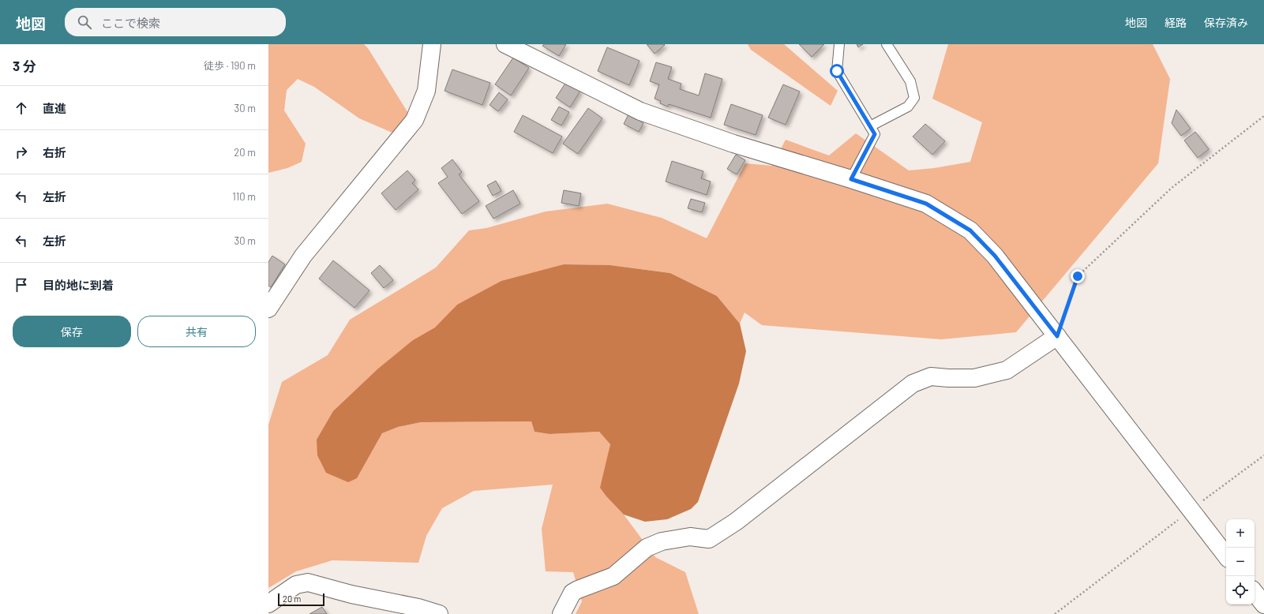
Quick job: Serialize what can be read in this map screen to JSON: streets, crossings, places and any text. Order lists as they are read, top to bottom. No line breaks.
{"scale_bar":"20 m","page":{"header":"地図","search":"ここで検索","nav":["地図","経路","保存済み"],"heading":["3 分","徒歩 · 190 m"],"list":[["直進","30 m"],["右折","20 m"],["左折","110 m"],["左折","30 m"],"目的地に到着"],"buttons":["保存","共有"],"map_buttons":["+","−"],"scale":"20 m"}}
